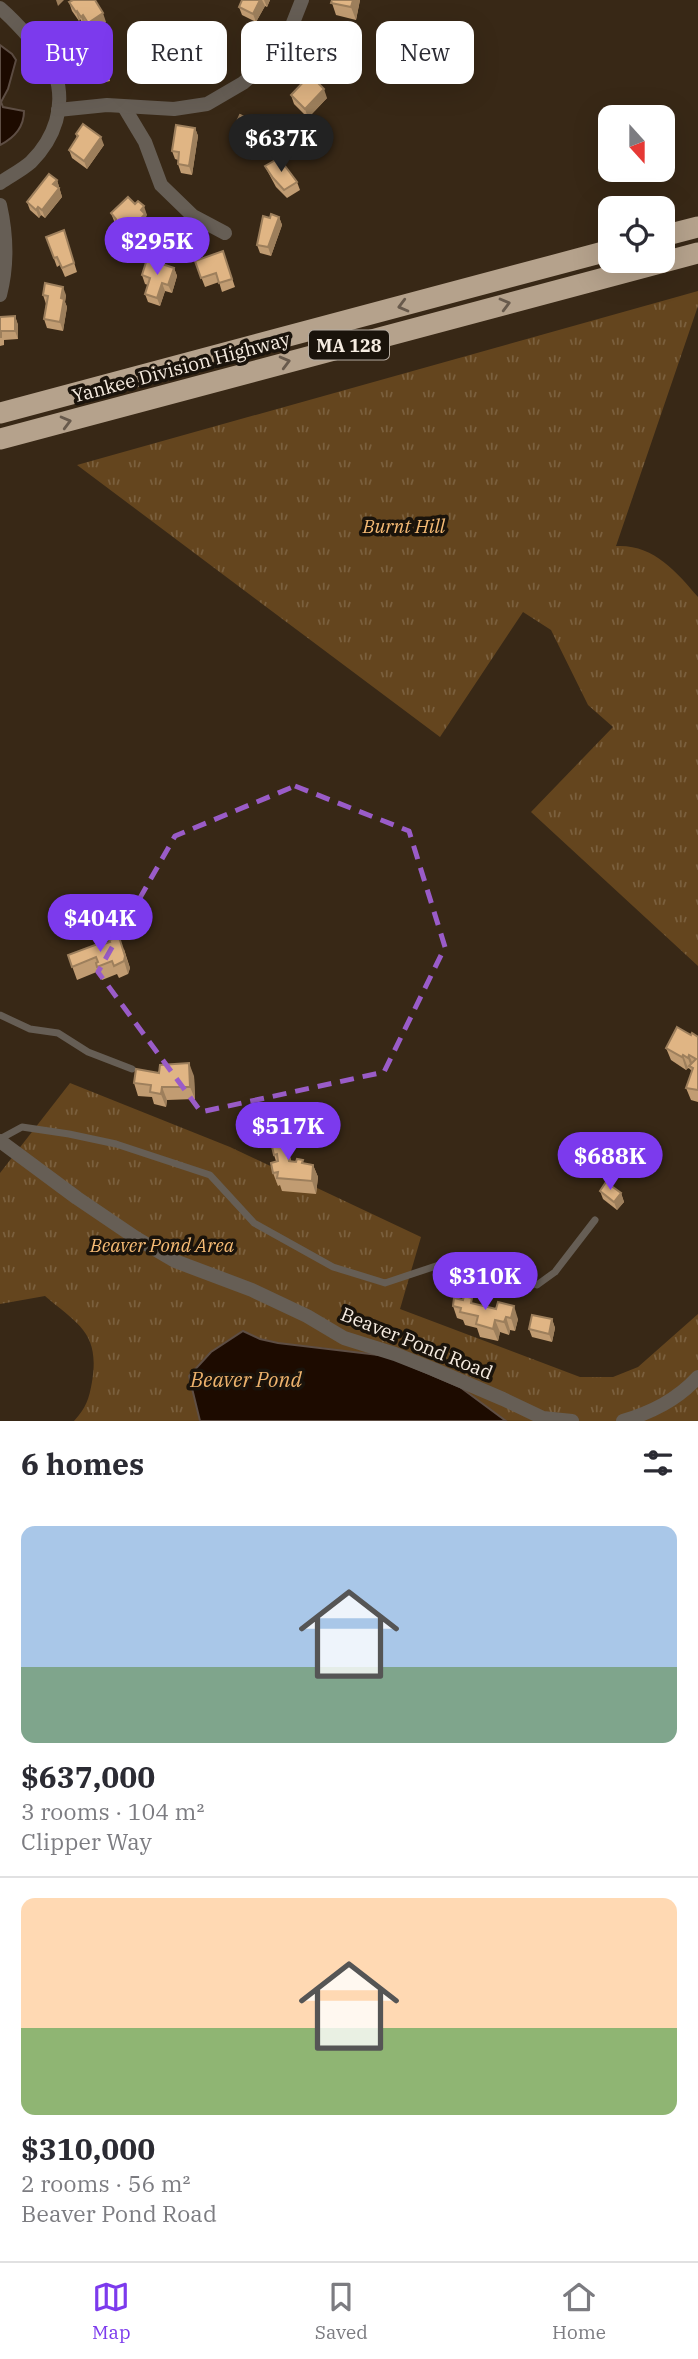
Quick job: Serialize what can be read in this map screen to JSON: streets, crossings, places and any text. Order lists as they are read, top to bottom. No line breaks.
{"streets":{"highway":["MA 128","Yankee Division Highway"],"street":["Beaver Pond Road"]},"water":["Beaver Pond"],"parks":["Burnt Hill","Beaver Pond Area"],"north":"bottom","page":{"chip":["Buy","Rent","Filters","New"],"price":["$637K","$295K","$404K","$517K","$688K","$310K"],"heading":"6 homes","list":[{"name":"$637,000","note":"3 rooms · 104 m² · Clipper Way"},{"name":"$310,000","note":"2 rooms · 56 m² · Beaver Pond Road"}],"tabs":["Map","Saved","Home"]}}
